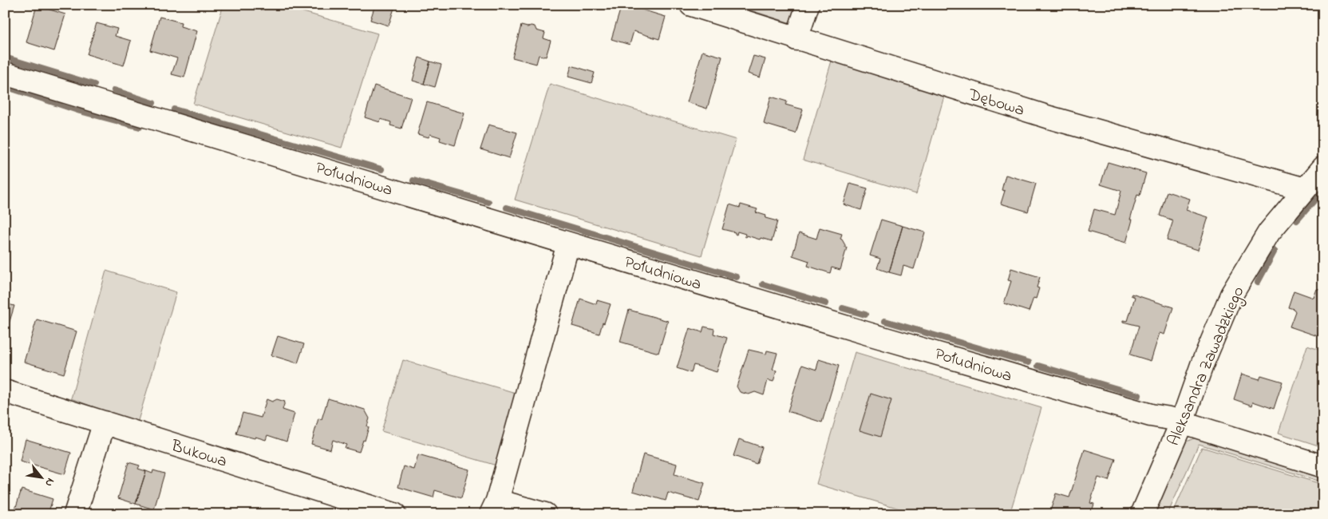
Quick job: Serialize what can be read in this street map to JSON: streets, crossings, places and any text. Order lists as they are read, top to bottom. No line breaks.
{"streets":{"street":["Dębowa","Południowa","Aleksandra Zawadzkiego","Bukowa"]},"crossings":[["Dębowa","Aleksandra Zawadzkiego"],["Południowa","Aleksandra Zawadzkiego"]],"north":"bottom right"}
